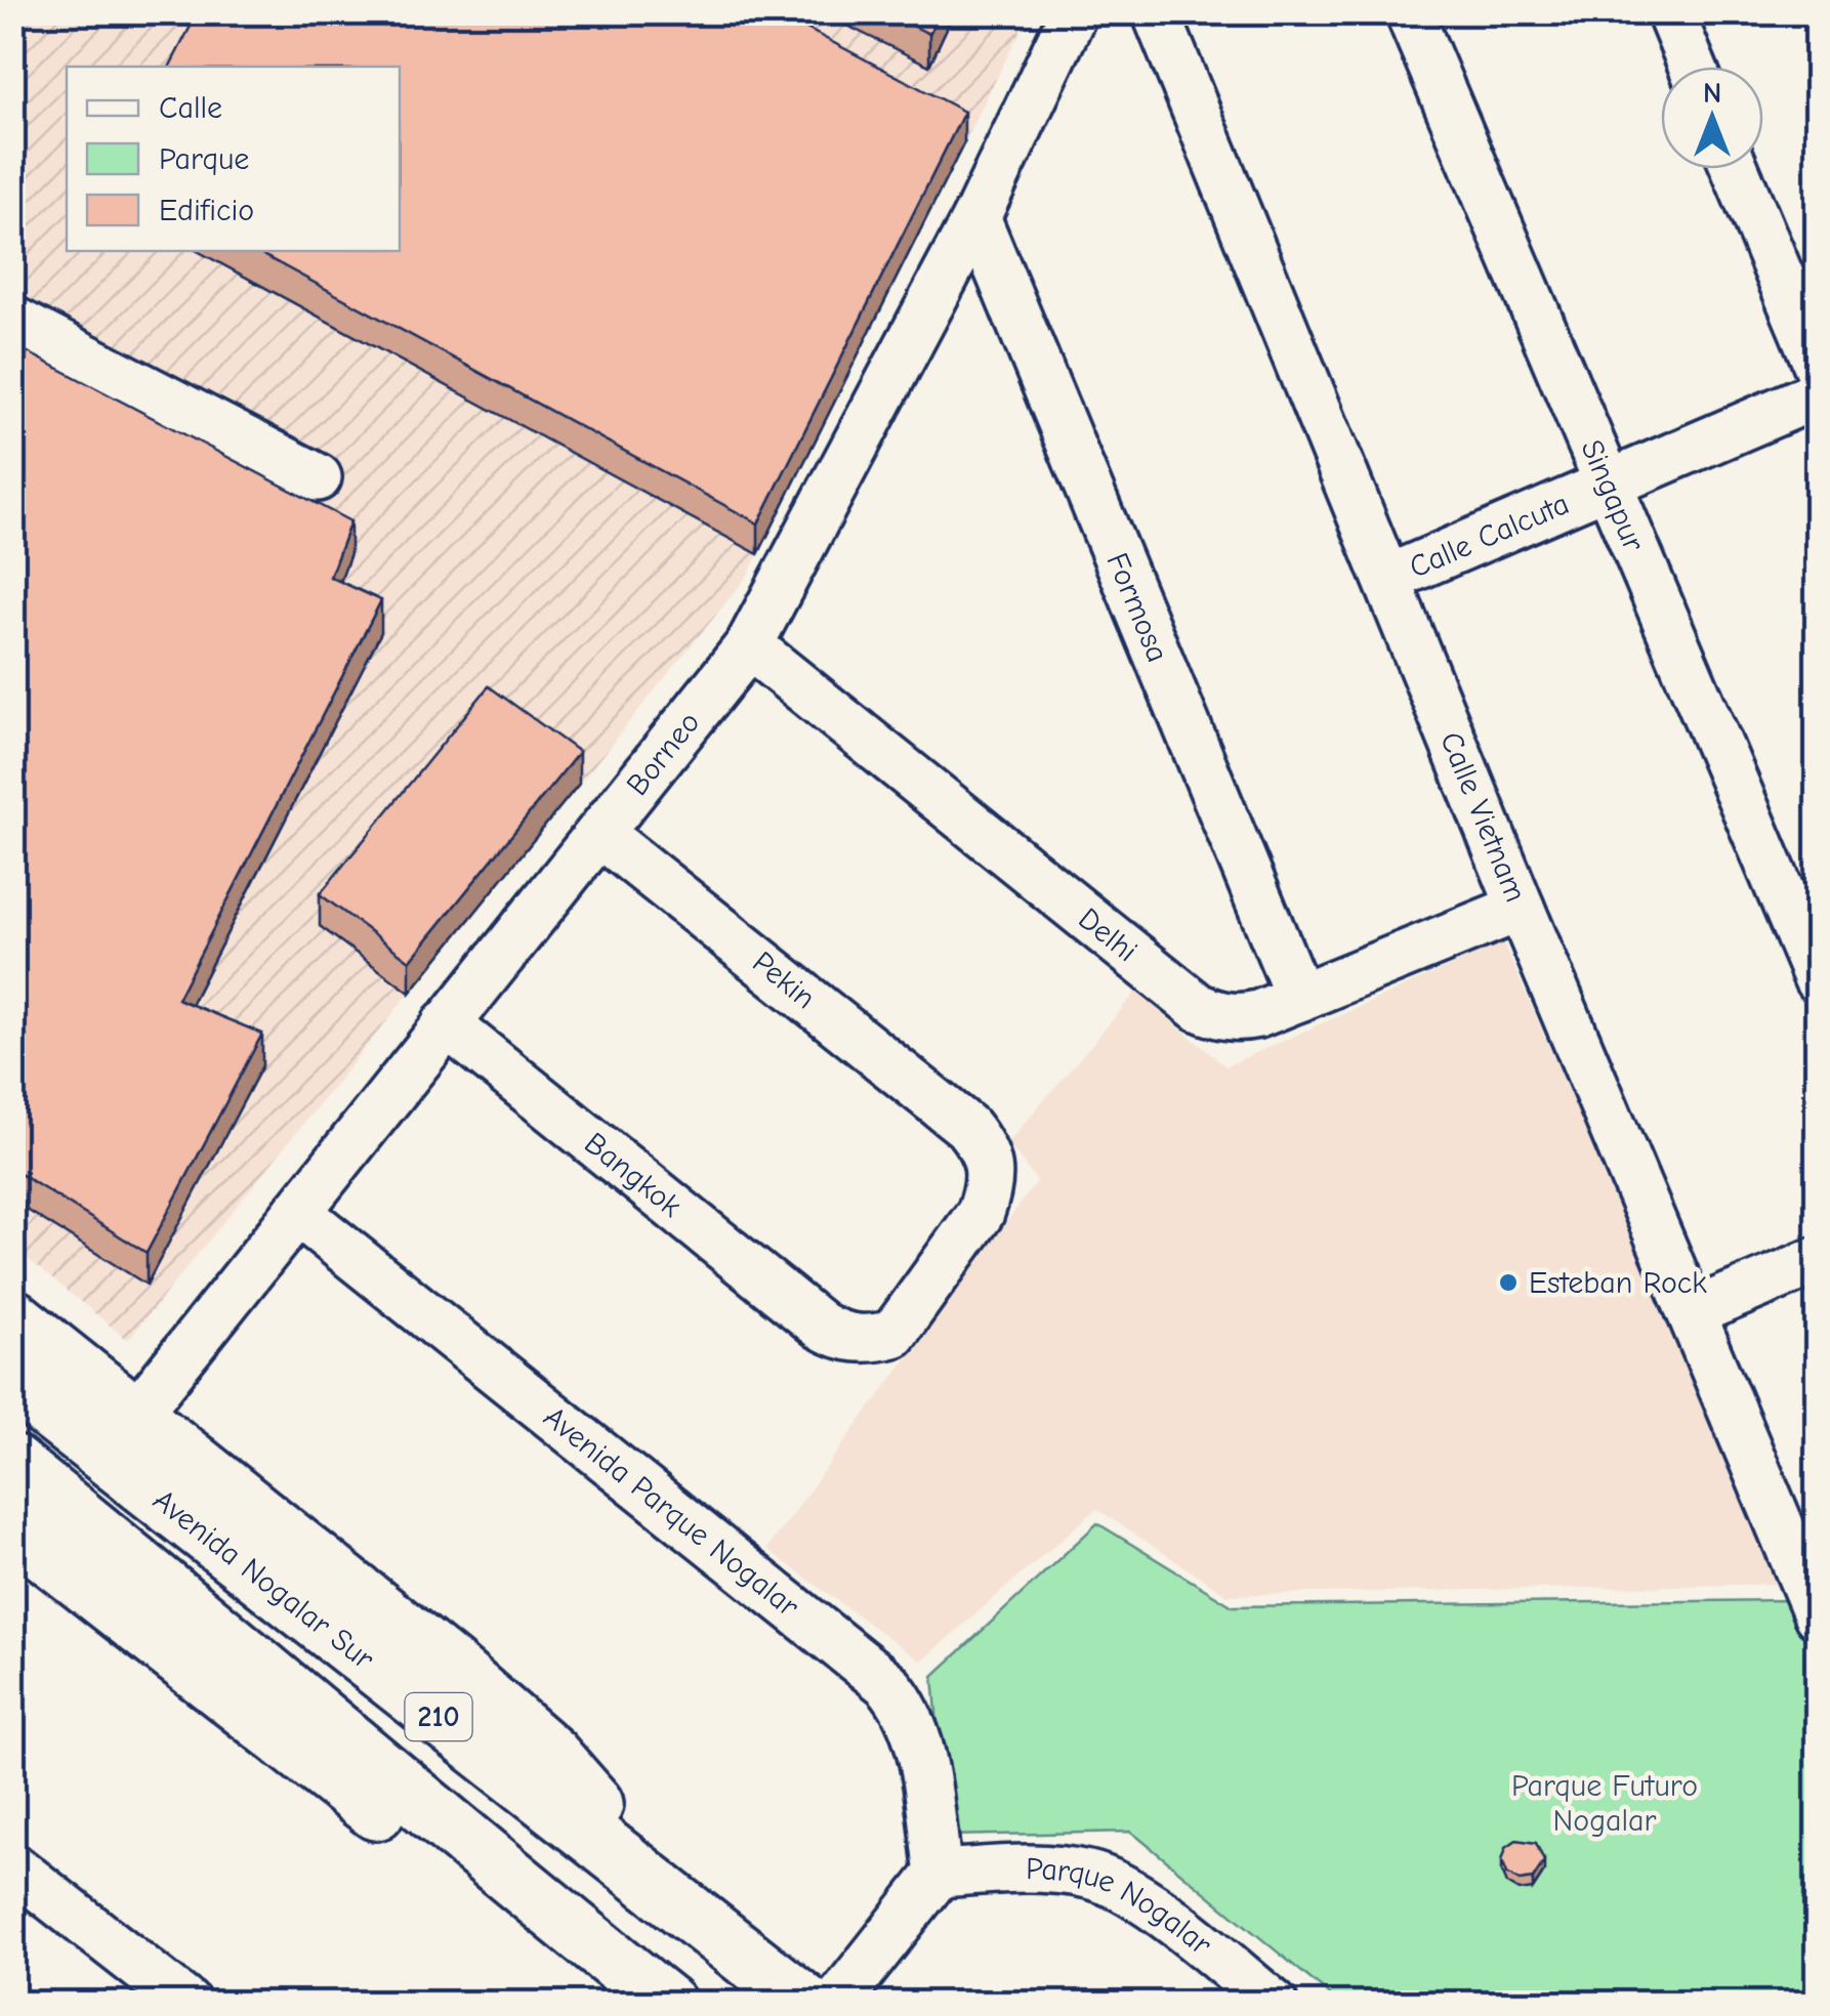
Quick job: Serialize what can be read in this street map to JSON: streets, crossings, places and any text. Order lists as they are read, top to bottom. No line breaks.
{"streets":{"highway":["Avenida Nogalar Sur","210"],"street":["Singapur","Calle Calcuta","Formosa","Borneo","Calle Vietnam","Delhi","Pekin","Bangkok","Avenida Parque Nogalar","Parque Nogalar"]},"crossings":[["Singapur","Calle Calcuta"],["Calle Calcuta","Calle Vietnam"],["Formosa","Borneo"],["Formosa","Delhi"],["Borneo","Delhi"],["Borneo","Pekin"],["Borneo","Bangkok"],["Borneo","Avenida Parque Nogalar"],["Calle Vietnam","Delhi"],["Pekin","Bangkok"],["Avenida Parque Nogalar","Parque Nogalar"]],"parks":["Parque Futuro Nogalar"],"places":["Esteban Rock"],"legend":["Calle","Parque","Edificio"],"north":"top"}
